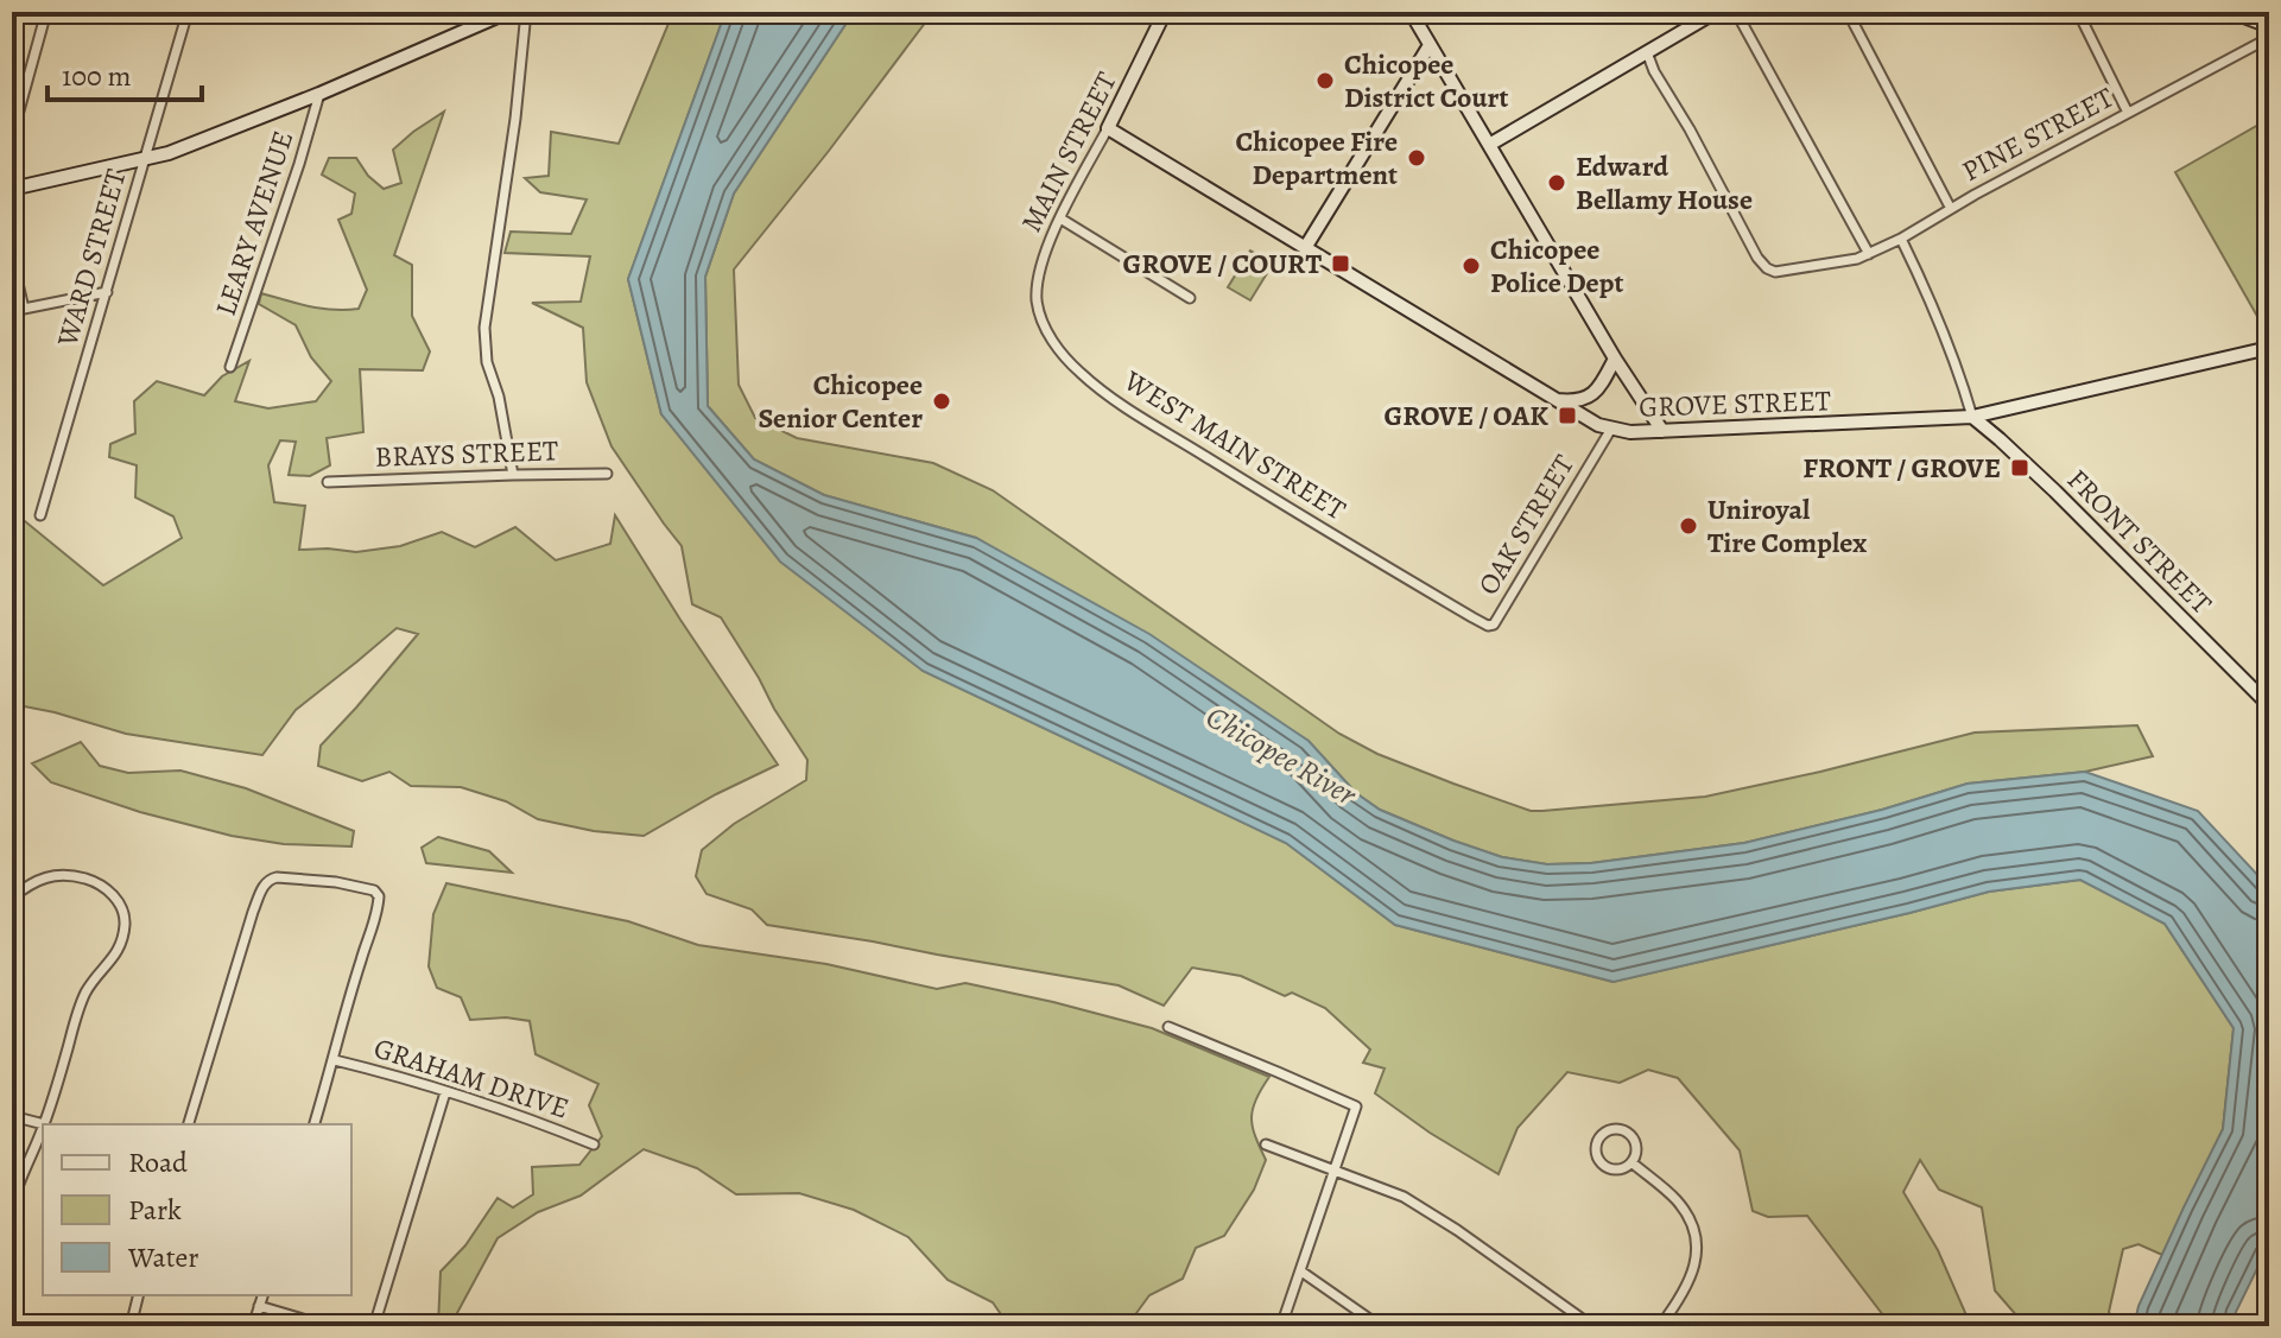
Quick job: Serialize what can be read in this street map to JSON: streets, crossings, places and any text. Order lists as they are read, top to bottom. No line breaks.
{"streets":{"main road":["MAIN STREET","GROVE STREET","FRONT STREET"],"street":["PINE STREET","LEARY AVENUE","WARD STREET","WEST MAIN STREET","BRAYS STREET","OAK STREET","GRAHAM DRIVE"]},"crossings":[["MAIN STREET","GROVE STREET"],["MAIN STREET","WEST MAIN STREET"],["GROVE STREET","OAK STREET"],["GROVE STREET","FRONT STREET"],["WEST MAIN STREET","OAK STREET"]],"water":["Chicopee River"],"places":{"other":["Chicopee District Court","Chicopee Fire Department","Edward Bellamy House","Chicopee Police Dept","Chicopee Senior Center","Uniroyal Tire Complex"],"transit":["GROVE / COURT","GROVE / OAK","FRONT / GROVE"]},"legend":["Road","Park","Water"],"scale_bar":"100 m"}
